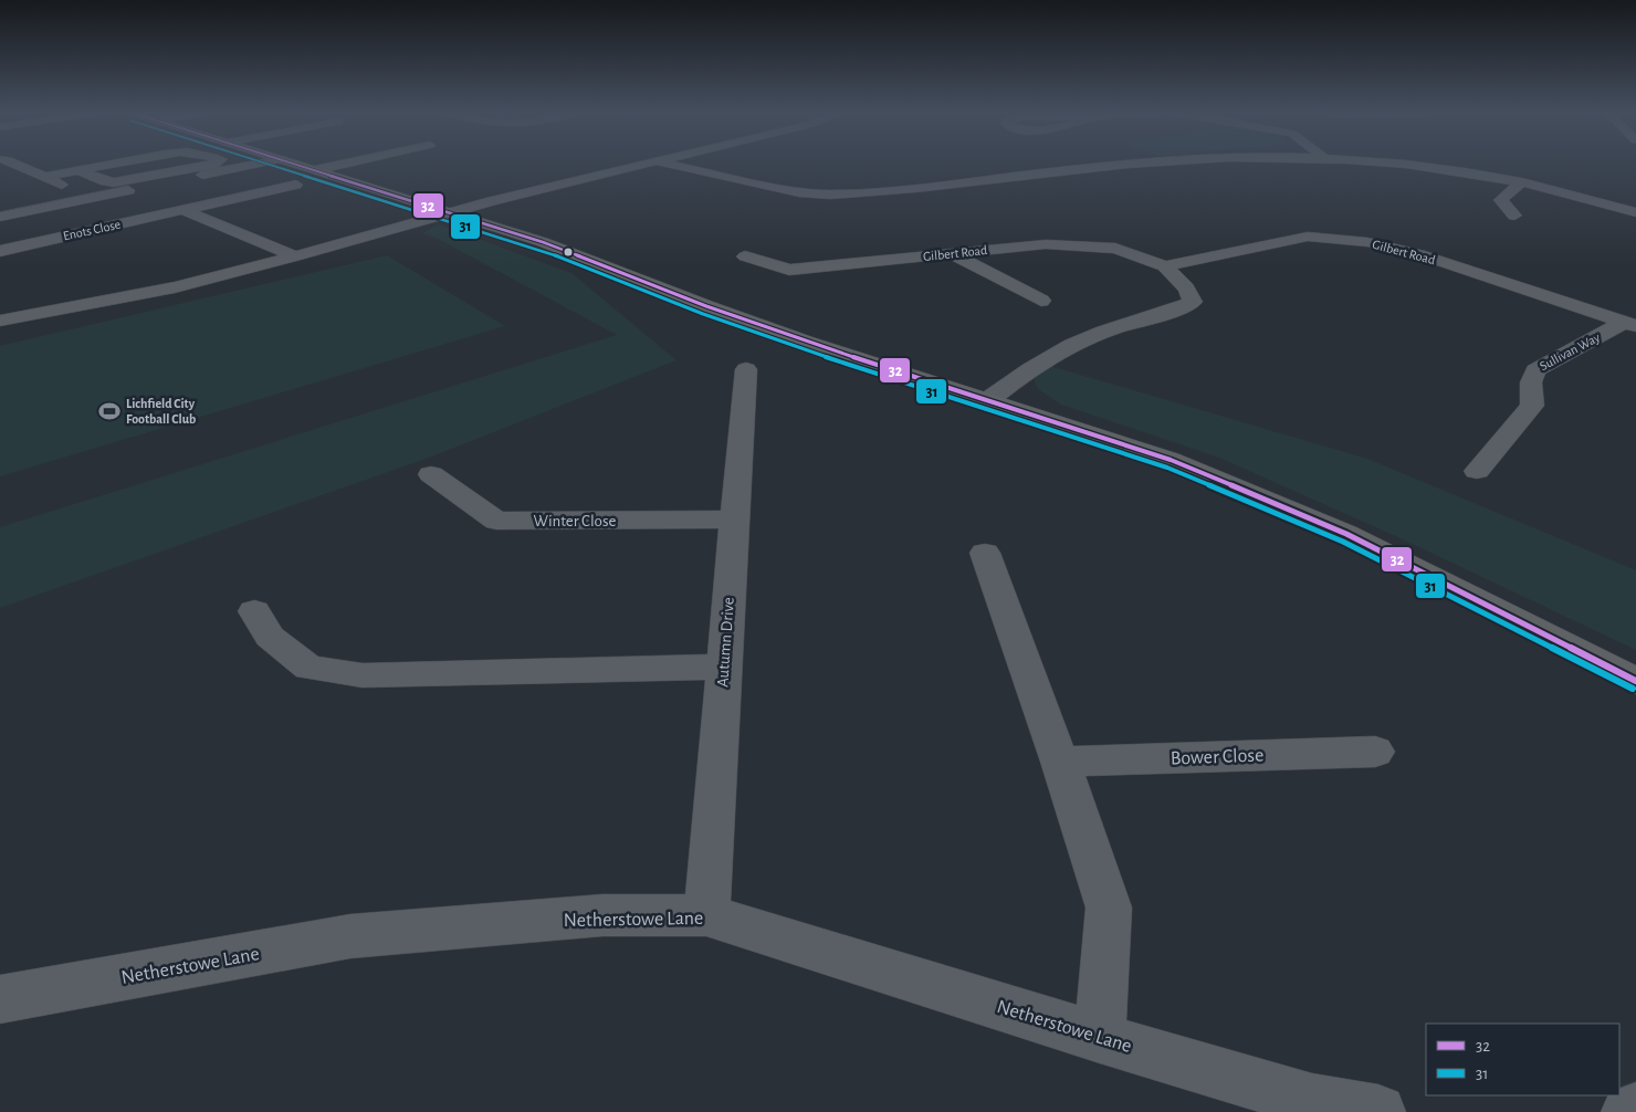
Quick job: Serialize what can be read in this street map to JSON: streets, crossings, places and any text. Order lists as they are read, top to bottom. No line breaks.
{"streets":{"street":["Enots Close","Gilbert Road","Sullivan Way","Winter Close","Autumn Drive","Bower Close","Netherstowe Lane"]},"crossings":[["Gilbert Road","Sullivan Way"],["Winter Close","Autumn Drive"],["Autumn Drive","Netherstowe Lane"]],"places":{"sports":["Lichfield City Football Club"]},"lines":["transit line 32","transit line 31"],"legend":["32","31"]}
